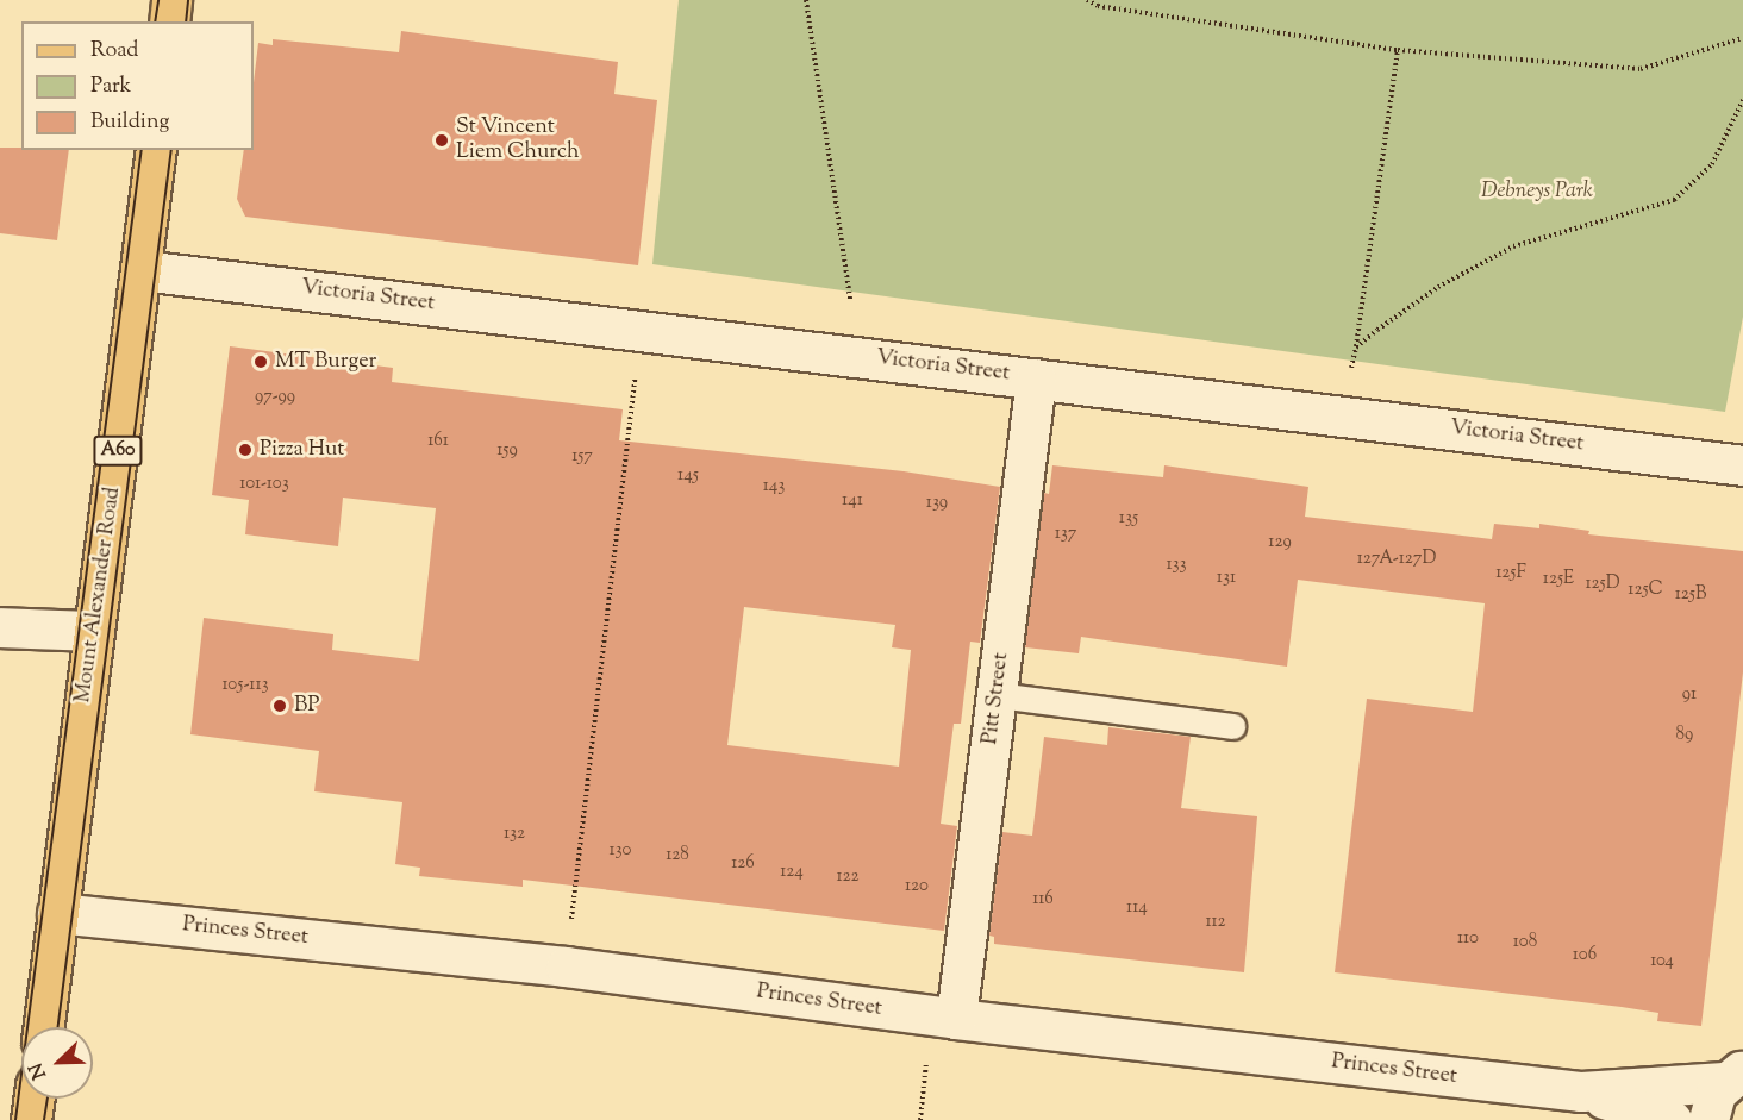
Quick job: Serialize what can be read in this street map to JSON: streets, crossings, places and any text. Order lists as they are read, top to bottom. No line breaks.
{"streets":{"main road":["A60","Mount Alexander Road"],"street":["Victoria Street","Pitt Street","Princes Street"]},"crossings":[["Victoria Street","Mount Alexander Road"],["Victoria Street","Pitt Street"],["Mount Alexander Road","Princes Street"],["Pitt Street","Princes Street"]],"parks":["Debneys Park"],"places":["St Vincent Liem Church","MT Burger","Pizza Hut","BP"],"house_numbers":["97-99","161","159","157","145","101-103","143","141","139","135","137","129","127A-127D","133","125F","131","125E","125D","125C","125B","105-113","91","89","132","130","128","126","124","122","120","116","114","112","110","108","106","104"],"legend":["Road","Park","Building"],"north":"bottom left"}
